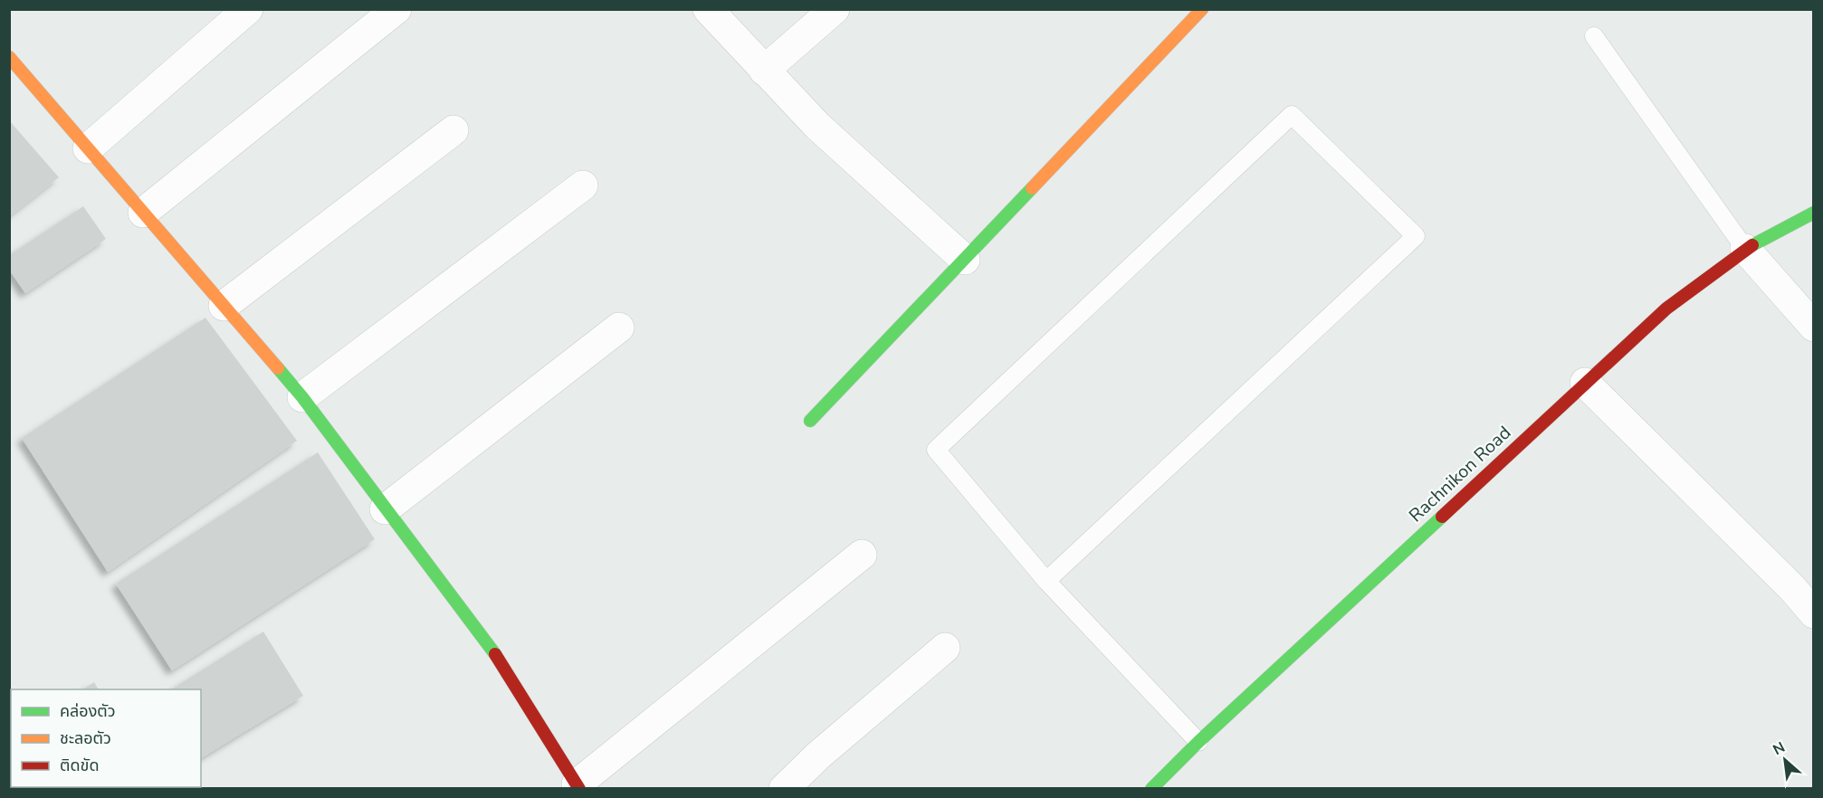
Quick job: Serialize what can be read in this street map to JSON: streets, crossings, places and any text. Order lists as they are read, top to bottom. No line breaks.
{"streets":{"street":["Rachnikon Road"]},"legend":["คล่องตัว","ชะลอตัว","ติดขัด"],"north":"top left"}
